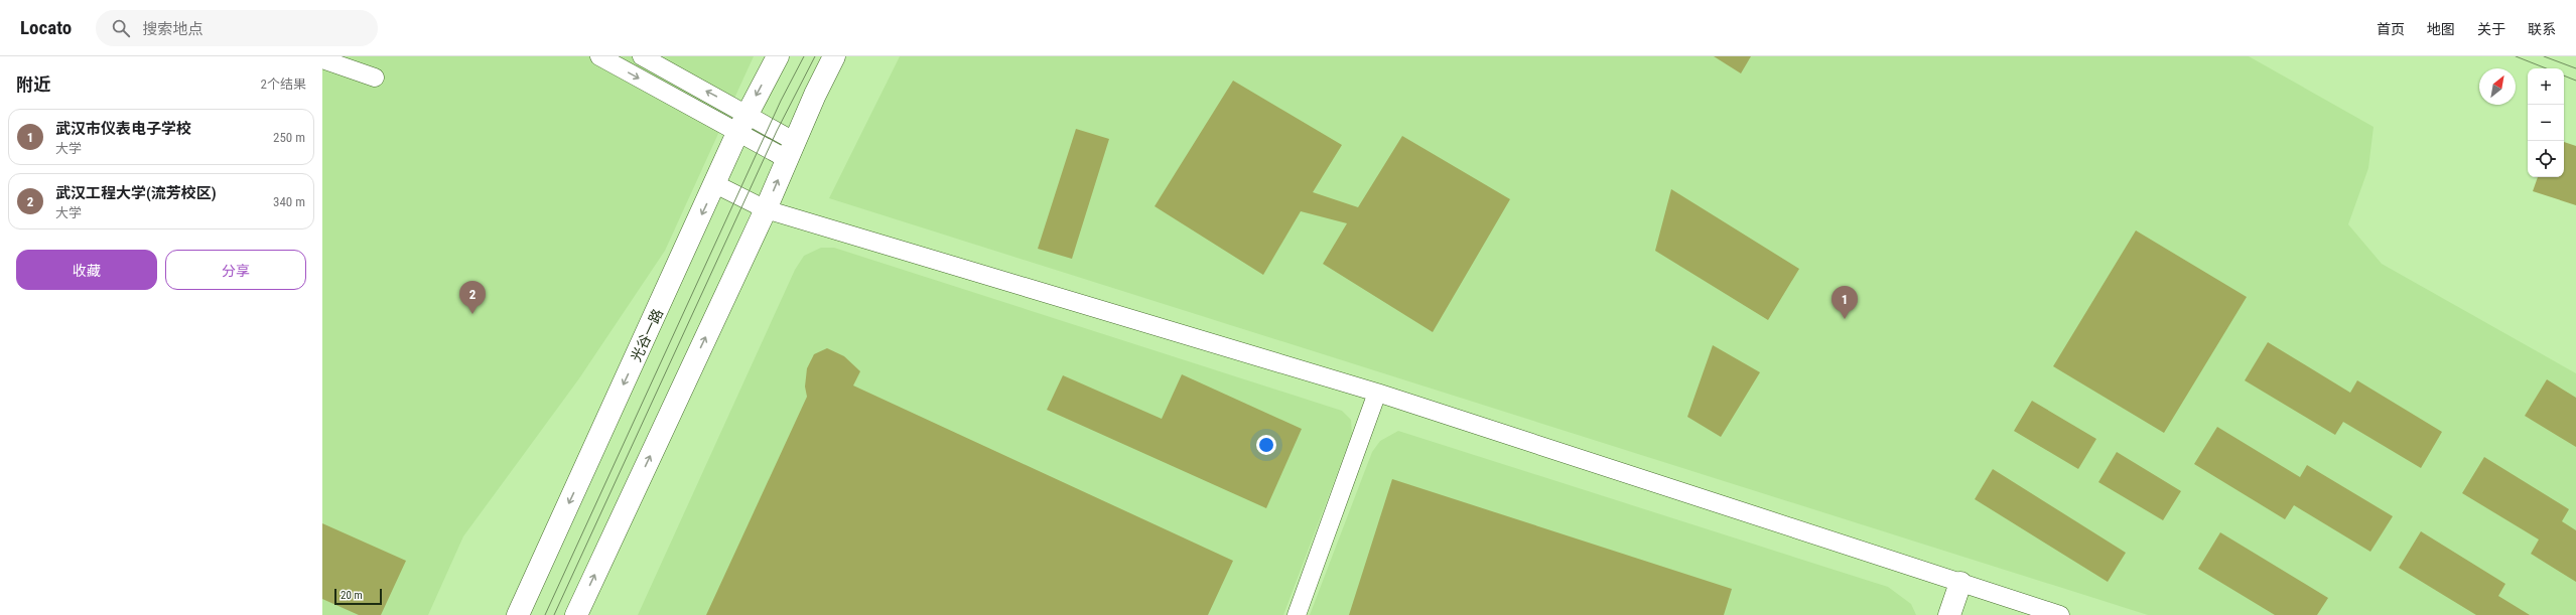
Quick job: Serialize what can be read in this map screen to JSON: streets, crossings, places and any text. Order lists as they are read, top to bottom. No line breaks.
{"streets":{"main road":["光谷一路"]},"scale_bar":"20 m","north":"top right","page":{"header":"Locato","search":"搜索地点","nav":["首页","地图","关于","联系"],"heading":["附近","2个结果"],"map_buttons":["+","−"],"list":[{"mark":"1","name":"武汉市仪表电子学校","note":"大学","value":"250 m"},{"mark":"2","name":"武汉工程大学(流芳校区)","note":"大学","value":"340 m"}],"buttons":["收藏","分享"],"pins":["2","1"],"scale":"20 m"}}
